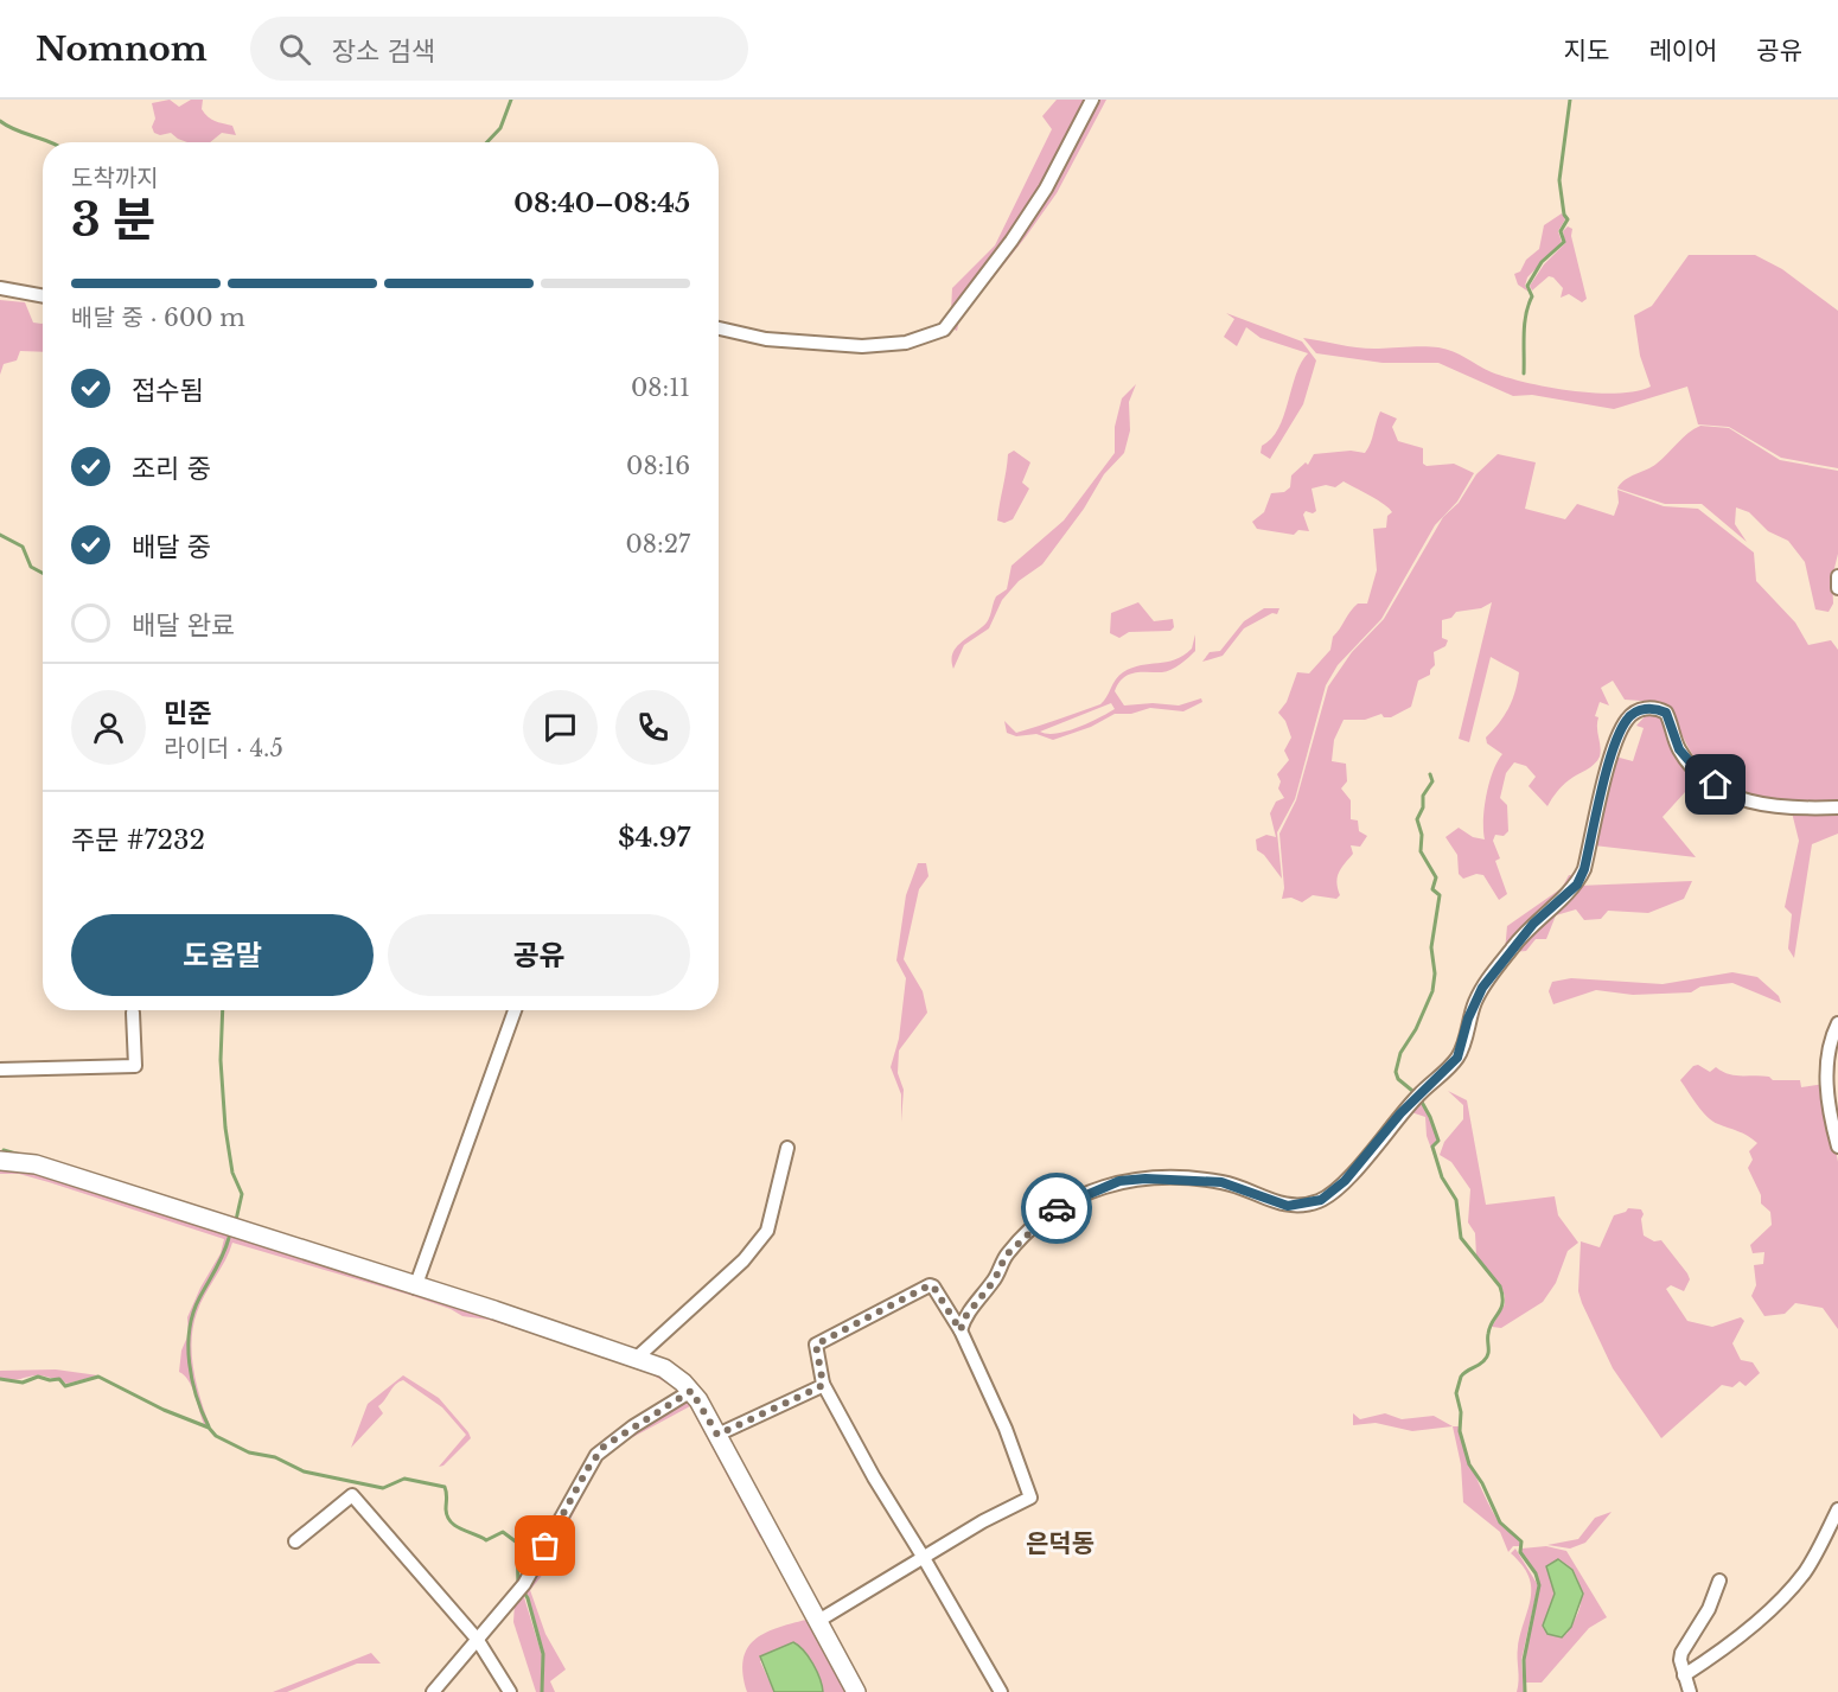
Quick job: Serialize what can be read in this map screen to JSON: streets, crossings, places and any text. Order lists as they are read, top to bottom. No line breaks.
{"districts":["은덕동"],"page":{"header":"Nomnom","search":"장소 검색","nav":["지도","레이어","공유"],"heading":["3 분","도착까지","08:40–08:45"],"panel":["민준","라이더 · 4.5","주문 #7232","$4.97"],"bar":"배달 중 · 600 m","list":[["접수됨","08:11"],["조리 중","08:16"],["배달 중","08:27"],"배달 완료"],"buttons":["도움말","공유"]}}
